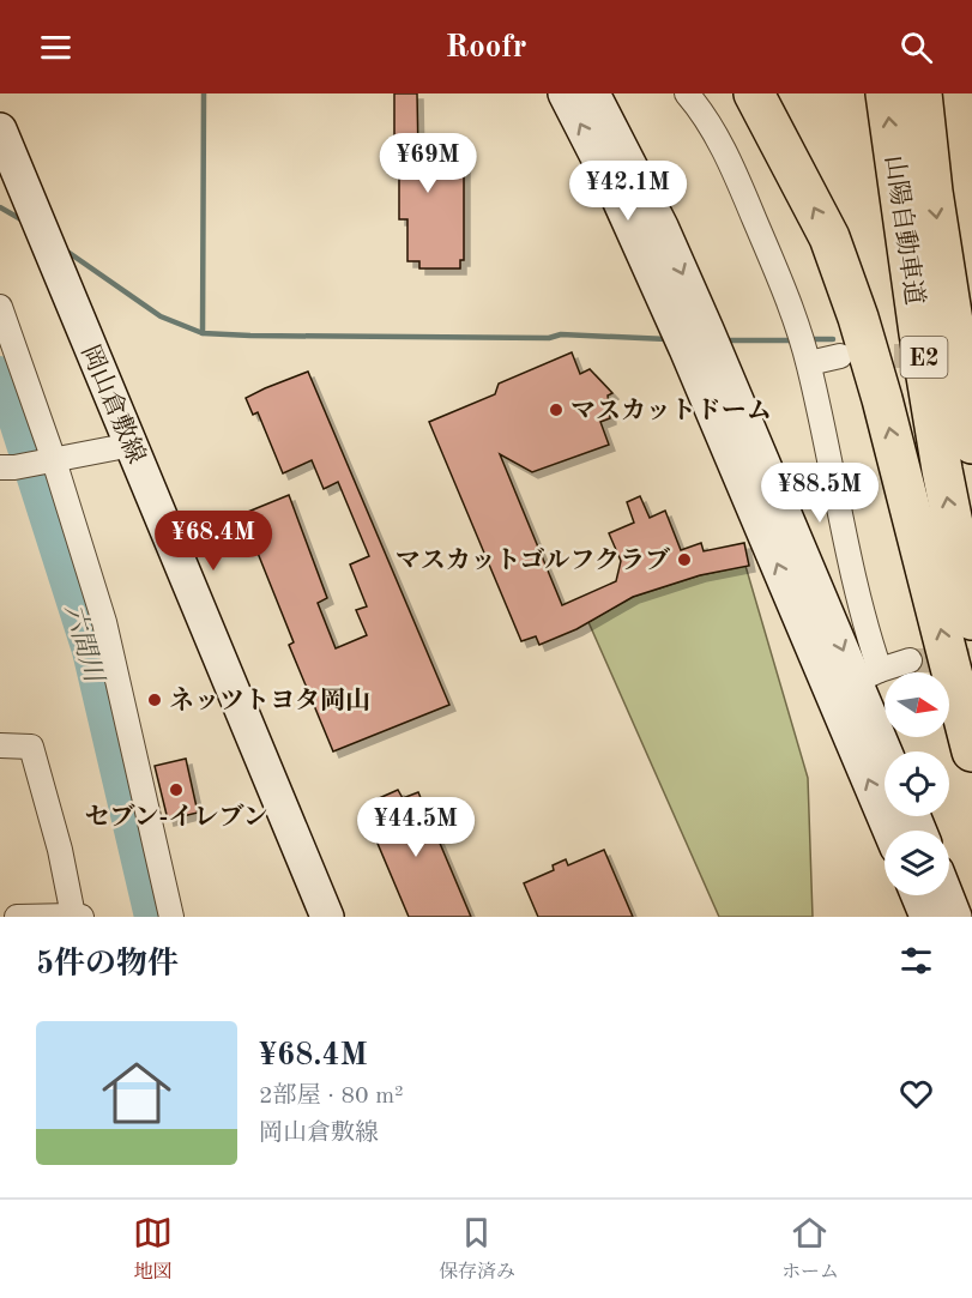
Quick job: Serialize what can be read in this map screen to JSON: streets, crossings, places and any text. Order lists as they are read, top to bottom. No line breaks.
{"streets":{"highway":["山陽自動車道","E2"],"street":["岡山倉敷線"]},"water":["六間川"],"places":["マスカットドーム","マスカットゴルフクラブ","ネッツトヨタ岡山","セブン-イレブン"],"north":"right","page":{"header":"Roofr","price":["¥69M","¥42.1M","¥88.5M","¥68.4M","¥44.5M"],"heading":"5件の物件","list":[{"name":"¥68.4M","note":"2部屋 · 80 m² · 岡山倉敷線"}],"tabs":["地図","保存済み","ホーム"]}}
